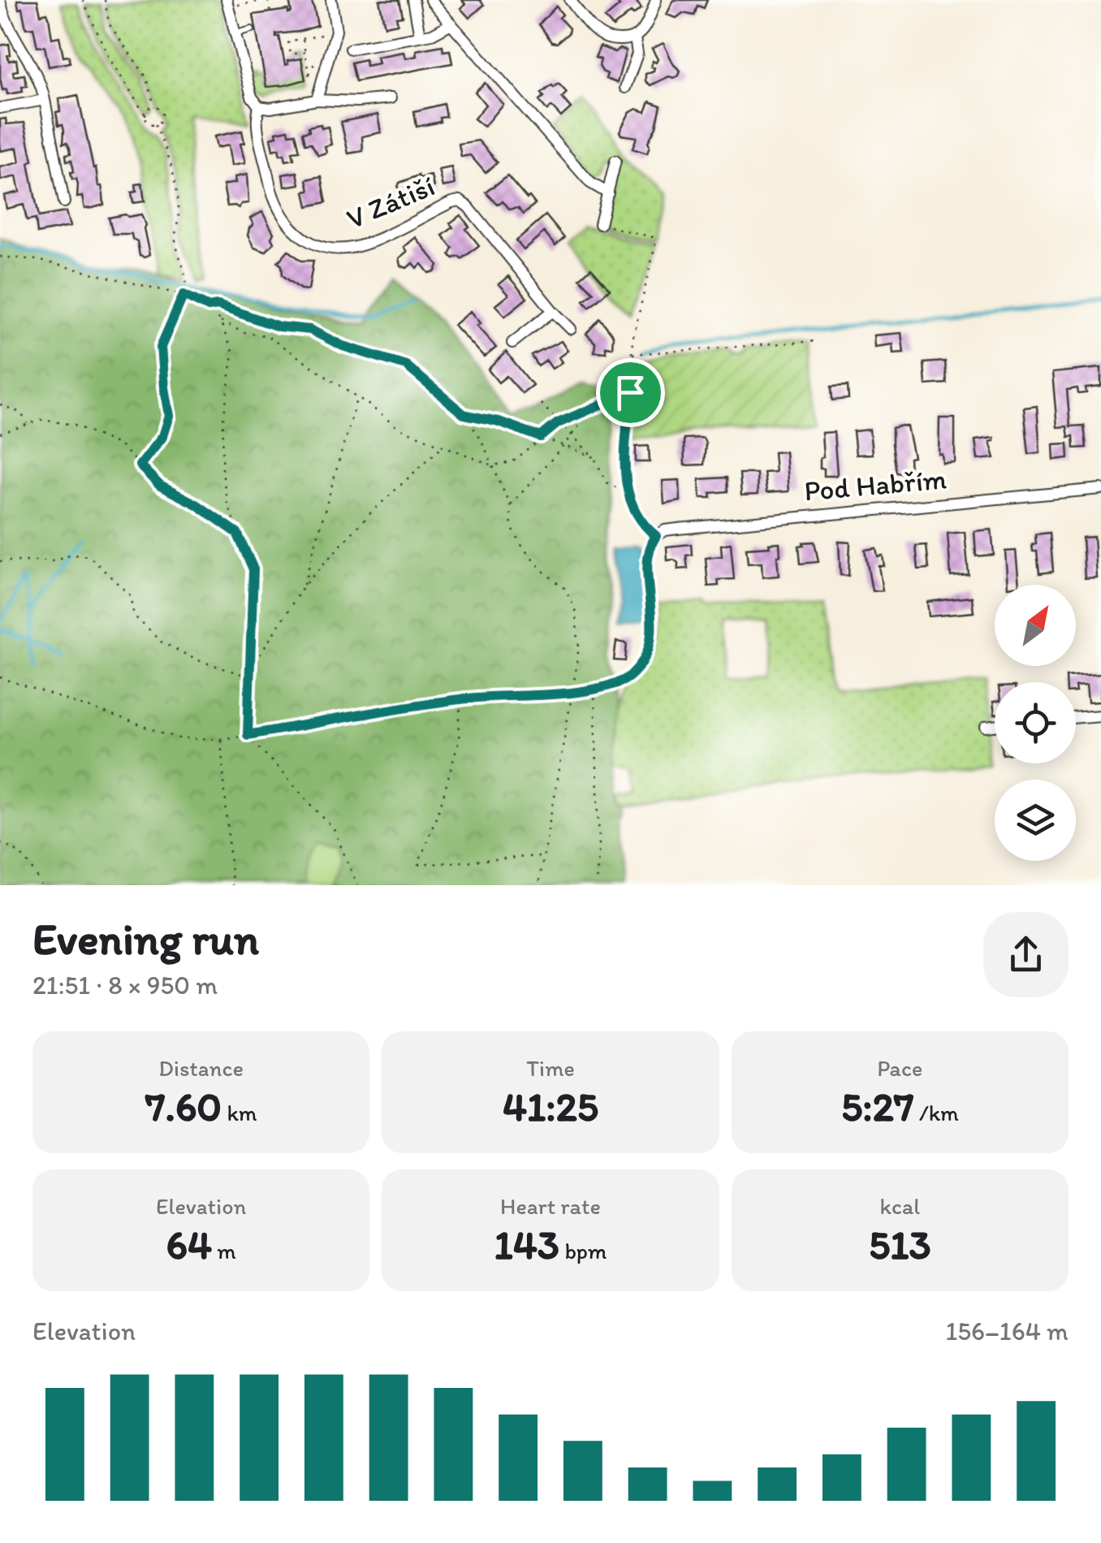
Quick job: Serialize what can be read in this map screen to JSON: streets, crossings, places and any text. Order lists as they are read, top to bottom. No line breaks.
{"streets":{"street":["V Zátiší","Pod Habřím"]},"north":"top right","page":{"heading":["Evening run","21:51 · 8 × 950 m"],"stats":[["Distance","7.60 km"],["Time","41:25"],["Pace","5:27 /km"],["Elevation","64 m"],["Heart rate","143 bpm"],["kcal","513"]],"chart":["Elevation","156–164 m"]}}
